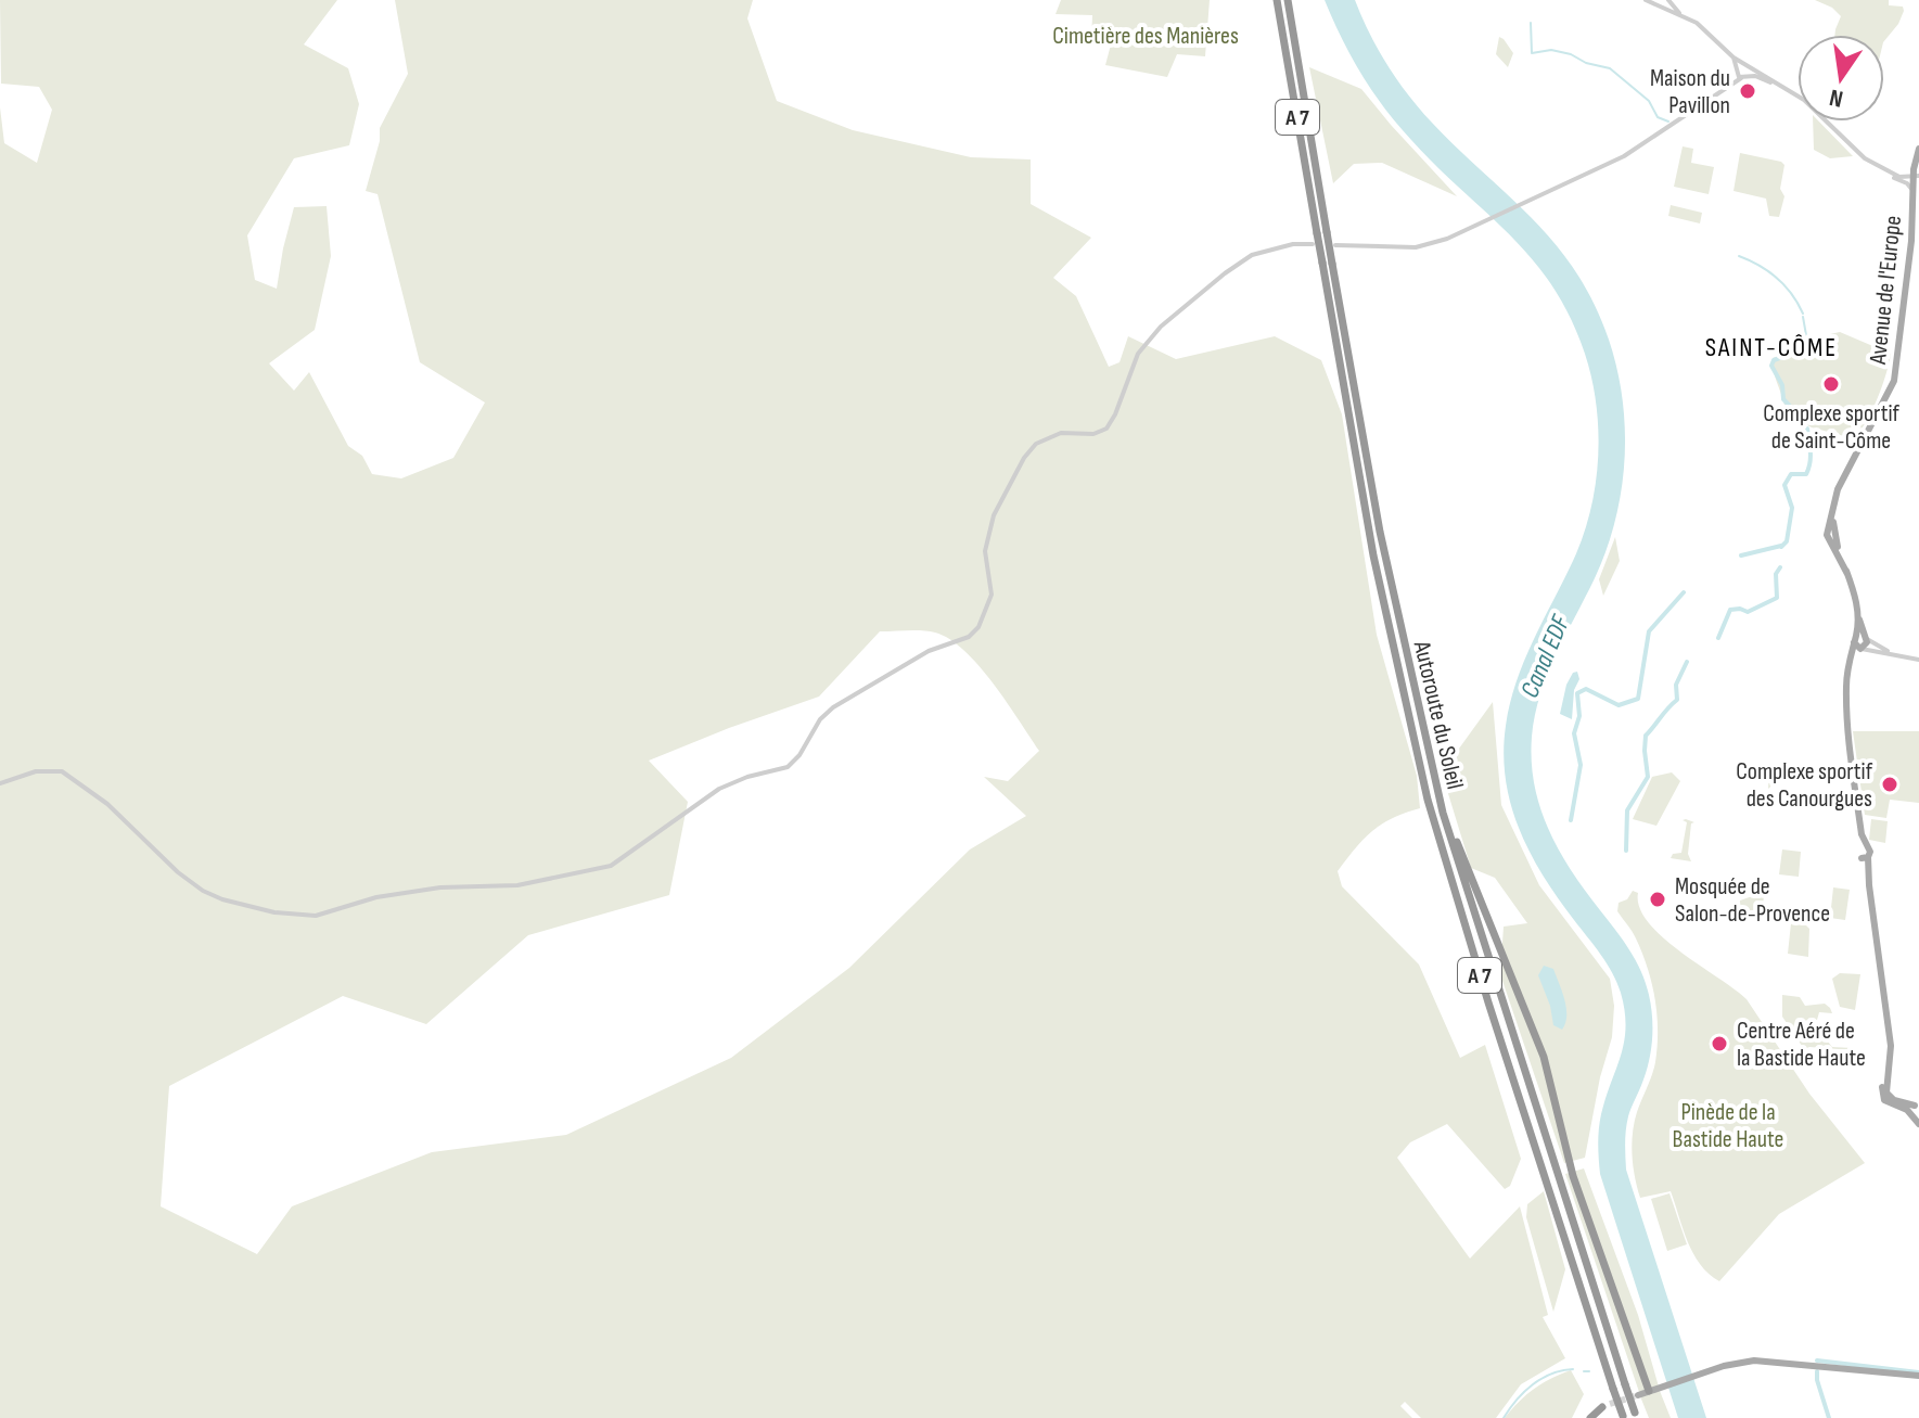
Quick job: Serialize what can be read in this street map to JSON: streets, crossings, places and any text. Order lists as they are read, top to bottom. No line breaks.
{"streets":{"highway":["A 7","Autoroute du Soleil"],"main road":["Avenue de l'Europe"]},"districts":["SAINT-CÔME"],"water":["Canal EDF"],"parks":["Cimetière des Manières","Pinède de la Bastide Haute"],"places":["Maison du Pavillon","Complexe sportif de Saint-Côme","Complexe sportif des Canourgues","Mosquée de Salon-de-Provence","Centre Aéré de la Bastide Haute"],"north":"bottom"}
